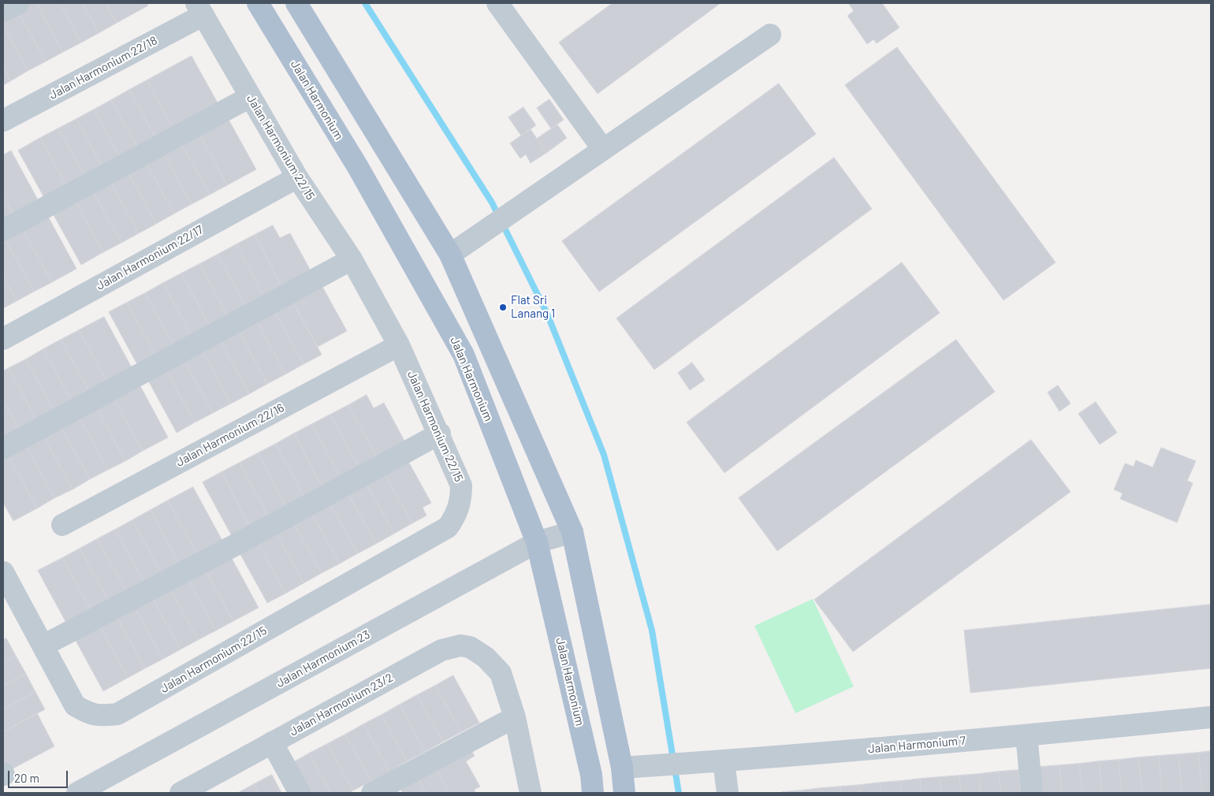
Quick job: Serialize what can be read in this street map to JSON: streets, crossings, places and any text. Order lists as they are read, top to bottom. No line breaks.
{"streets":{"main road":["Jalan Harmonium"],"street":["Jalan Harmonium 22/18","Jalan Harmonium 22/15","Jalan Harmonium 22/17","Jalan Harmonium 22/16","Jalan Harmonium 23","Jalan Harmonium 23/2","Jalan Harmonium 7"]},"crossings":[["Jalan Harmonium 22/18","Jalan Harmonium 22/15"],["Jalan Harmonium","Jalan Harmonium 23"],["Jalan Harmonium 22/15","Jalan Harmonium 22/17"],["Jalan Harmonium 22/15","Jalan Harmonium 22/16"]],"places":["Flat Sri Lanang 1"],"scale_bar":"20 m"}
